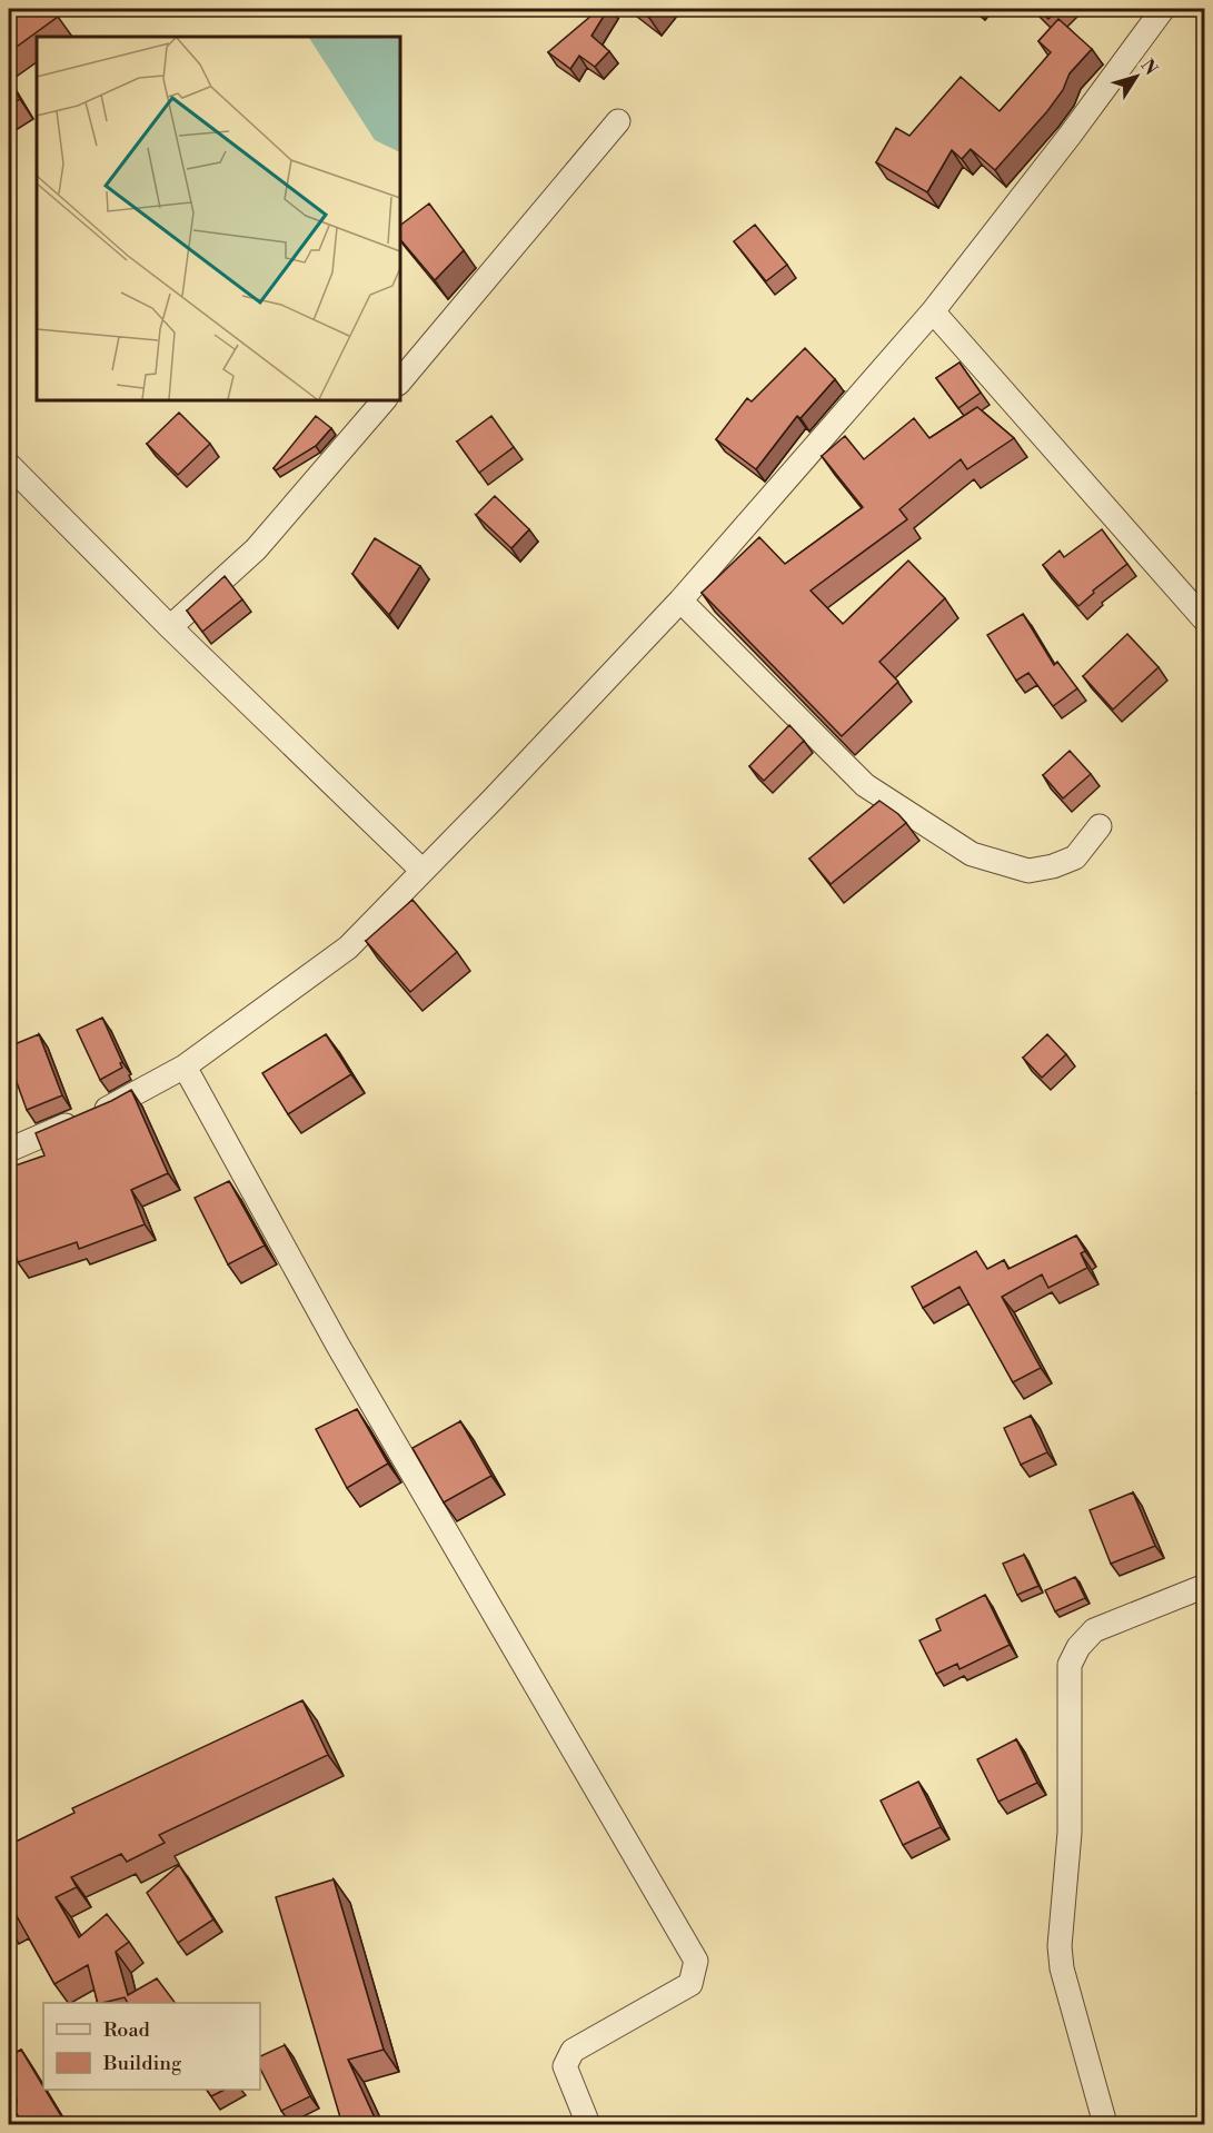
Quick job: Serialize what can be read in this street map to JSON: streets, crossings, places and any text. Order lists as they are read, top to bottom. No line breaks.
{"legend":["Road","Building"],"north":"top right"}
